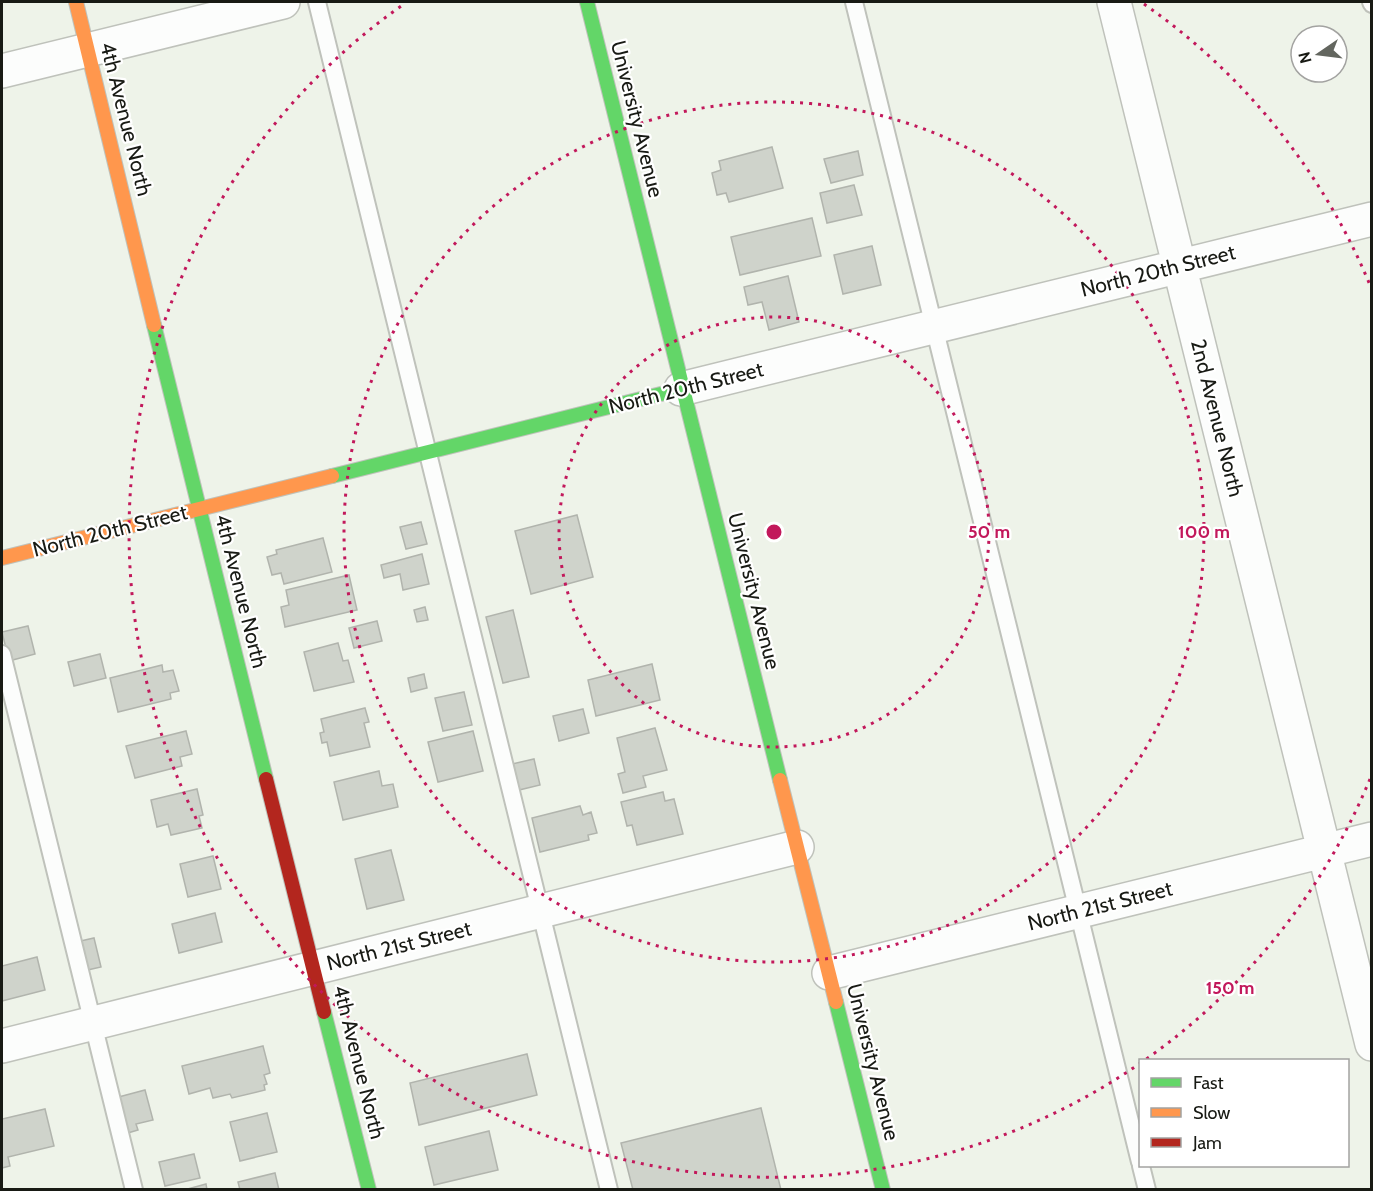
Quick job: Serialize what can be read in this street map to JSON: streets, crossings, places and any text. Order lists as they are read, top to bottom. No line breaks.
{"streets":{"street":["4th Avenue North","University Avenue","North 20th Street","2nd Avenue North","North 21st Street"]},"crossings":[["4th Avenue North","North 20th Street"],["4th Avenue North","North 21st Street"],["University Avenue","North 20th Street"],["University Avenue","North 21st Street"],["North 20th Street","2nd Avenue North"],["2nd Avenue North","North 21st Street"]],"legend":["Fast","Slow","Jam"],"north":"left","rings":["50 m","100 m","150 m"]}
